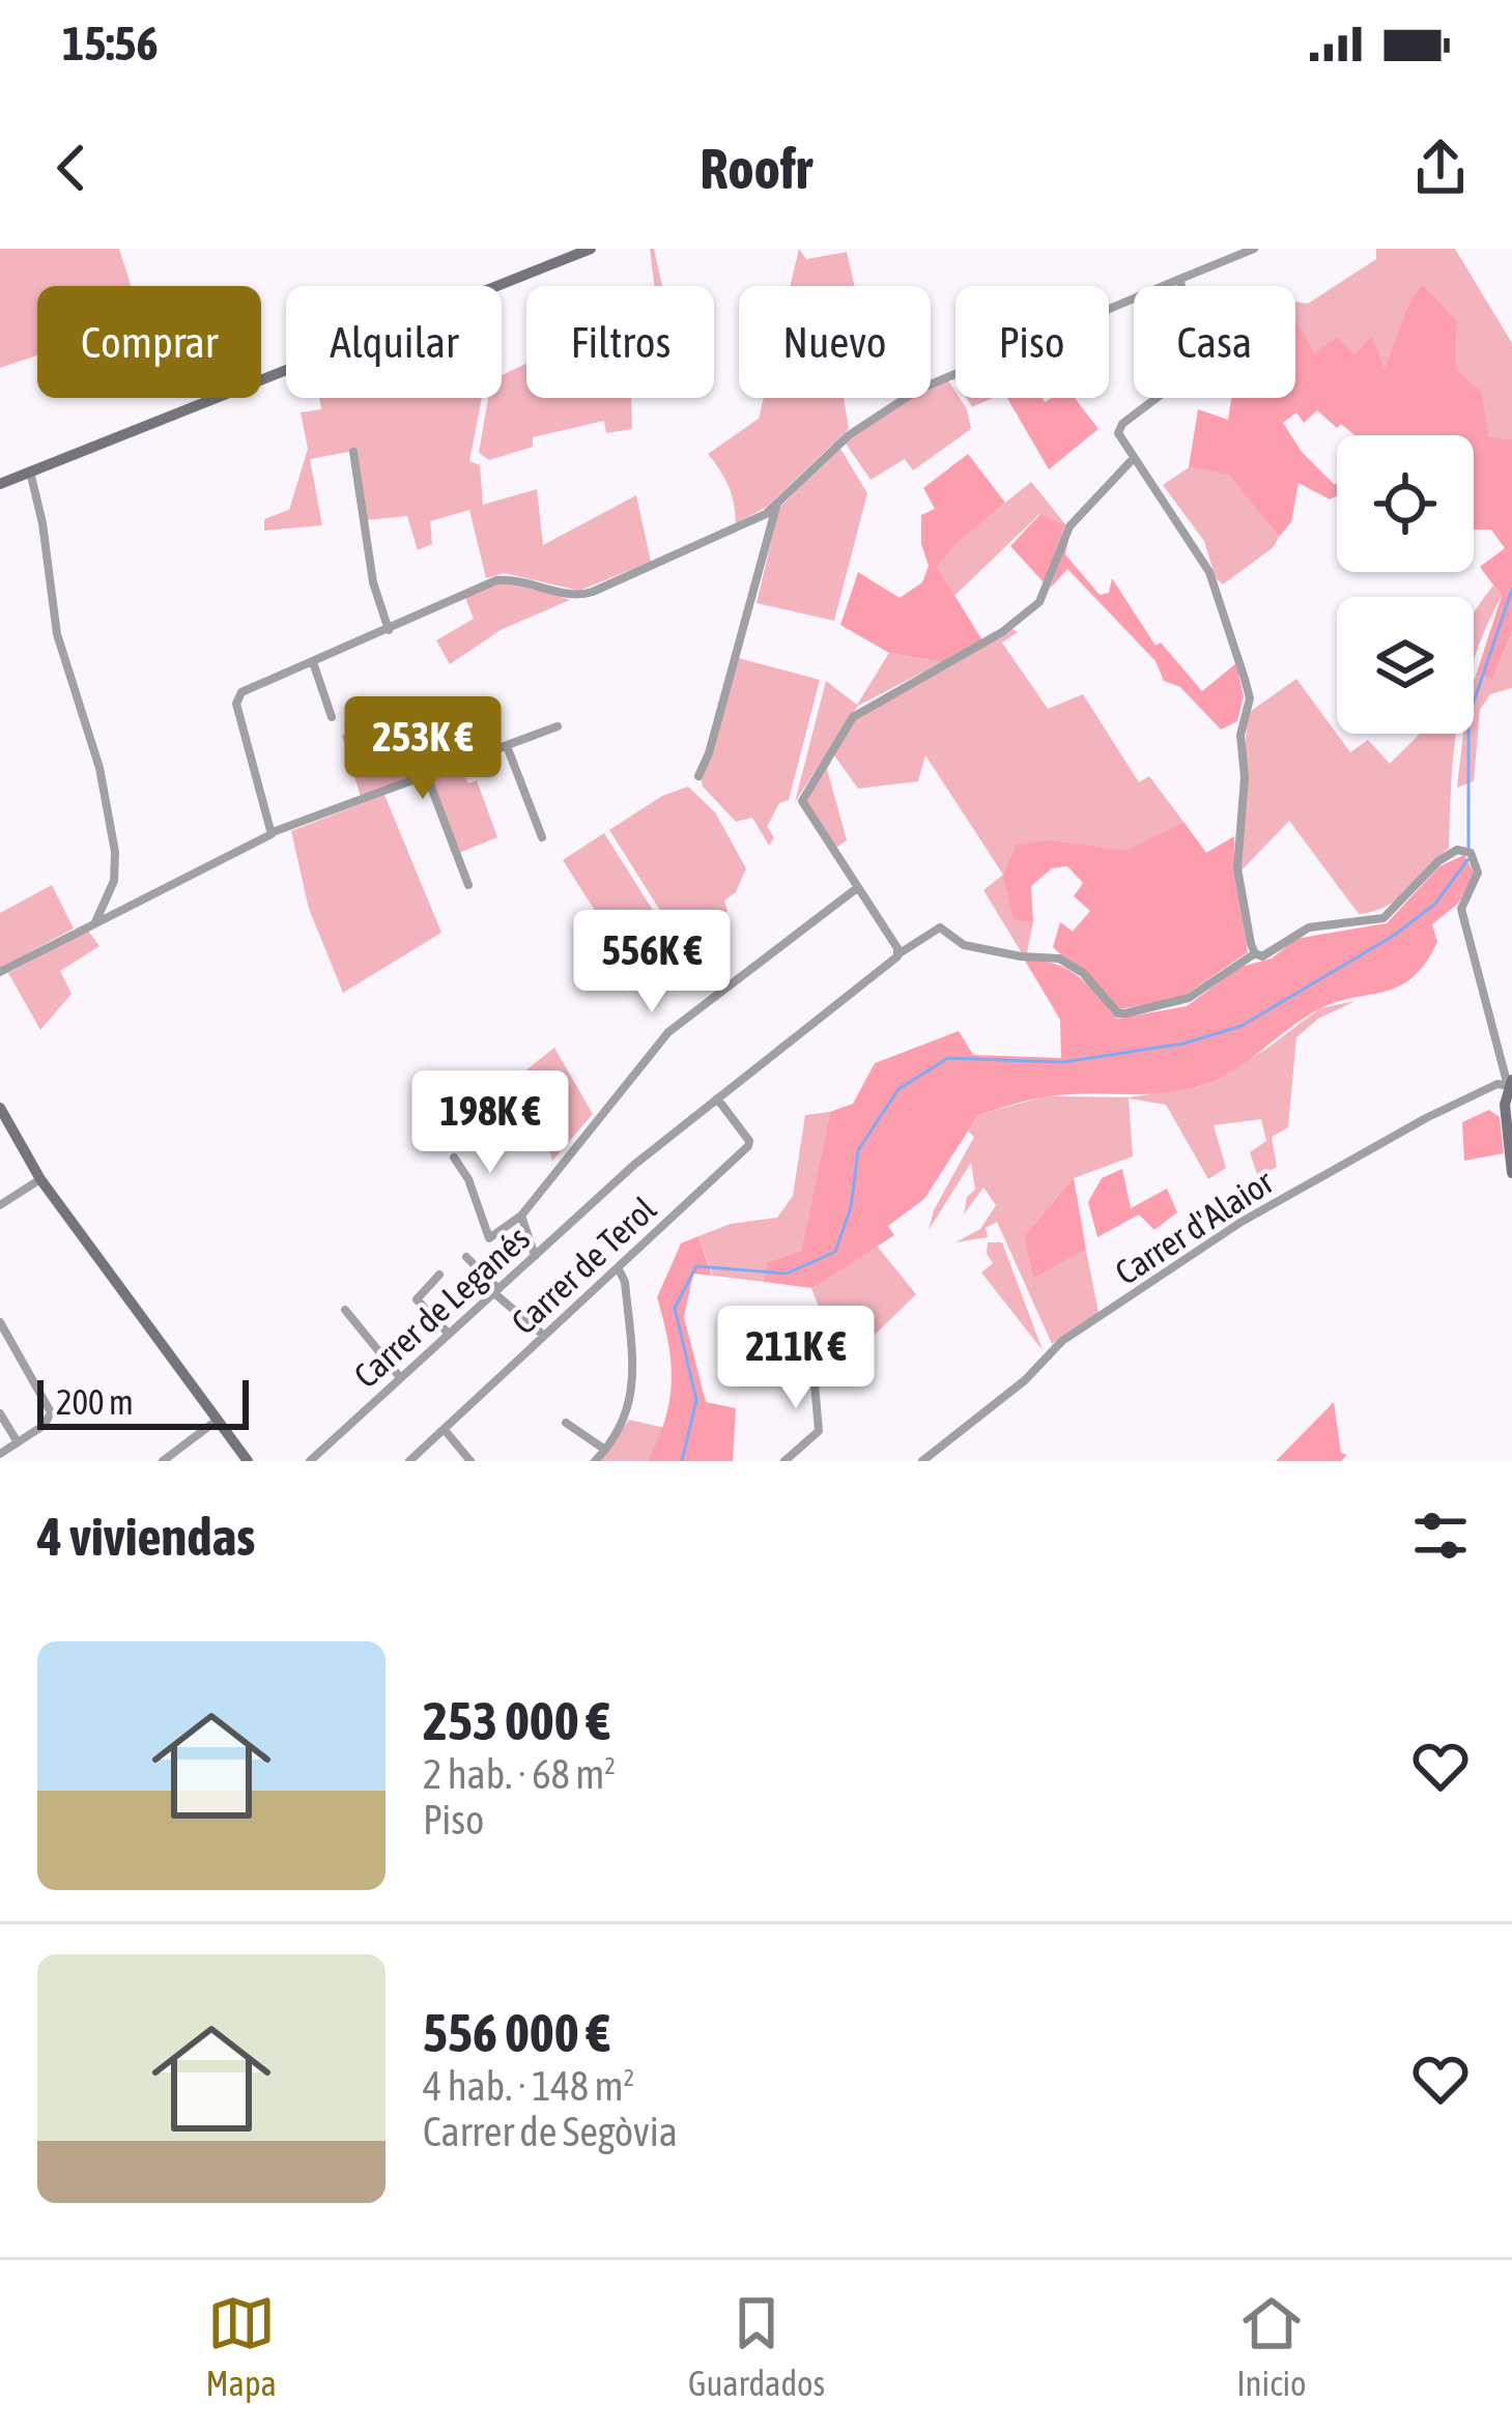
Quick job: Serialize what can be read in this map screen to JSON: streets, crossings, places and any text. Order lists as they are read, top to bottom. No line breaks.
{"streets":{"street":["Carrer d'Alaior","Carrer de Terol","Carrer de Leganés"]},"crossings":[["Carrer de Terol","Carrer de Leganés"]],"scale_bar":"200 m","page":{"status":"15:56","header":"Roofr","chip":["Comprar","Alquilar","Filtros","Nuevo","Piso","Casa"],"price":["253K €","556K €","198K €","211K €"],"scale":"200 m","heading":"4 viviendas","list":[{"name":"253 000 €","note":"2 hab. · 68 m² · Piso"},{"name":"556 000 €","note":"4 hab. · 148 m² · Carrer de Segòvia"}],"tabs":["Mapa","Guardados","Inicio"]}}
